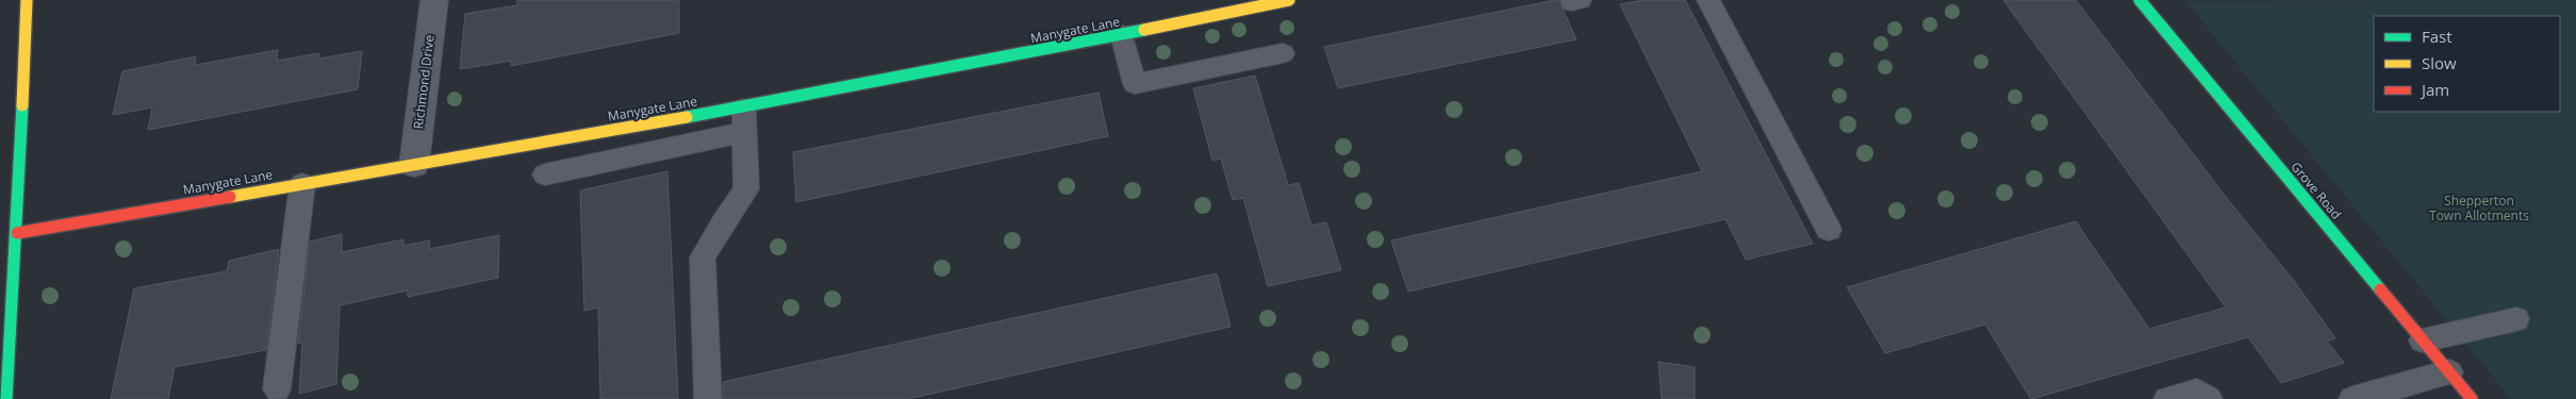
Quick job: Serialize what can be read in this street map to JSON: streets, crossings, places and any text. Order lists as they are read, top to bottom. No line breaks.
{"streets":{"street":["Manygate Lane","Richmond Drive","Grove Road"]},"crossings":[["Manygate Lane","Richmond Drive"]],"parks":["Shepperton Town Allotments"],"legend":["Fast","Slow","Jam"]}
